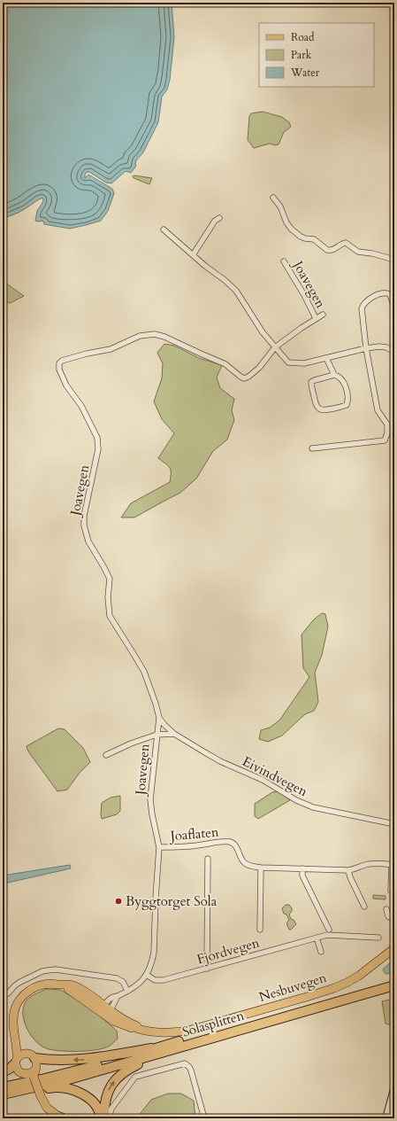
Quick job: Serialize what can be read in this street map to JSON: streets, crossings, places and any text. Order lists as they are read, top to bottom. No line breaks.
{"streets":{"highway":["Solasplitten"],"main road":["Nesbuvegen"],"street":["Joavegen","Eivindvegen","Joaflaten","Fjordvegen"]},"crossings":[["Joavegen","Eivindvegen"],["Joavegen","Joaflaten"],["Joavegen","Fjordvegen"],["Joavegen","Nesbuvegen"]],"places":["Byggtorget Sola"],"legend":["Road","Park","Water"]}
